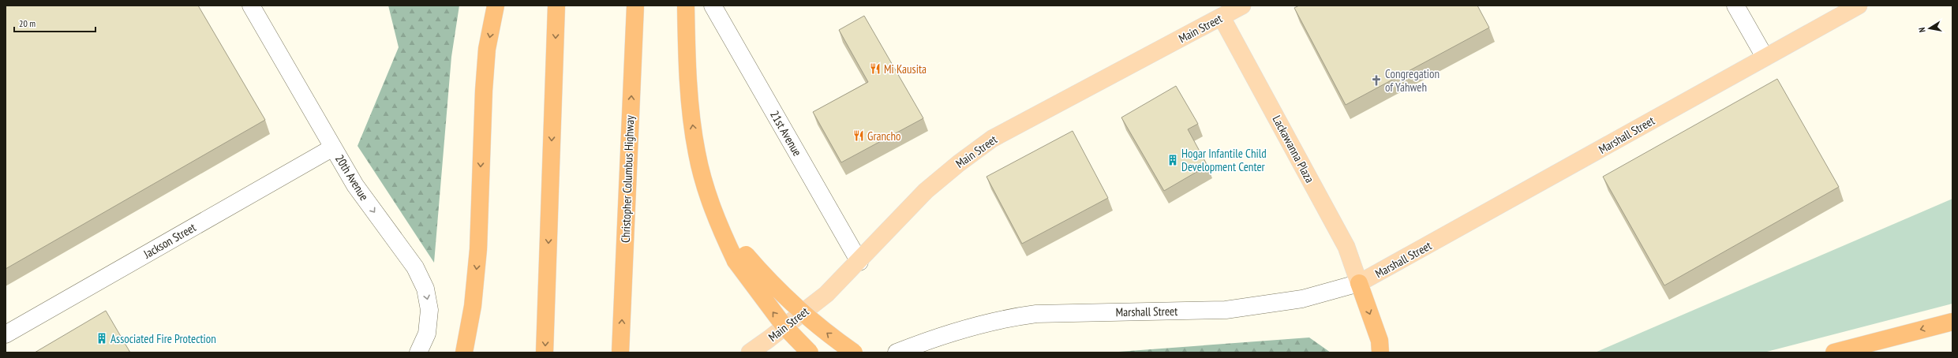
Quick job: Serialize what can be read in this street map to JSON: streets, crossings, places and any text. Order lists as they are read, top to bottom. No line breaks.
{"streets":{"highway":["Christopher Columbus Highway"],"main road":["Main Street","Marshall Street","Lackawanna Plaza"],"street":["21st Avenue","20th Avenue","Jackson Street"]},"crossings":[["Main Street","21st Avenue"],["Main Street","Lackawanna Plaza"],["Marshall Street","Lackawanna Plaza"],["20th Avenue","Jackson Street"]],"one_way":["20th Avenue"],"places":{"restaurant":["Mi Kausita","Grancho"],"church":["Congregation of Yahweh"],"building":["Hogar Infantile Child Development Center","Associated Fire Protection"]},"scale_bar":"20 m","north":"left"}
